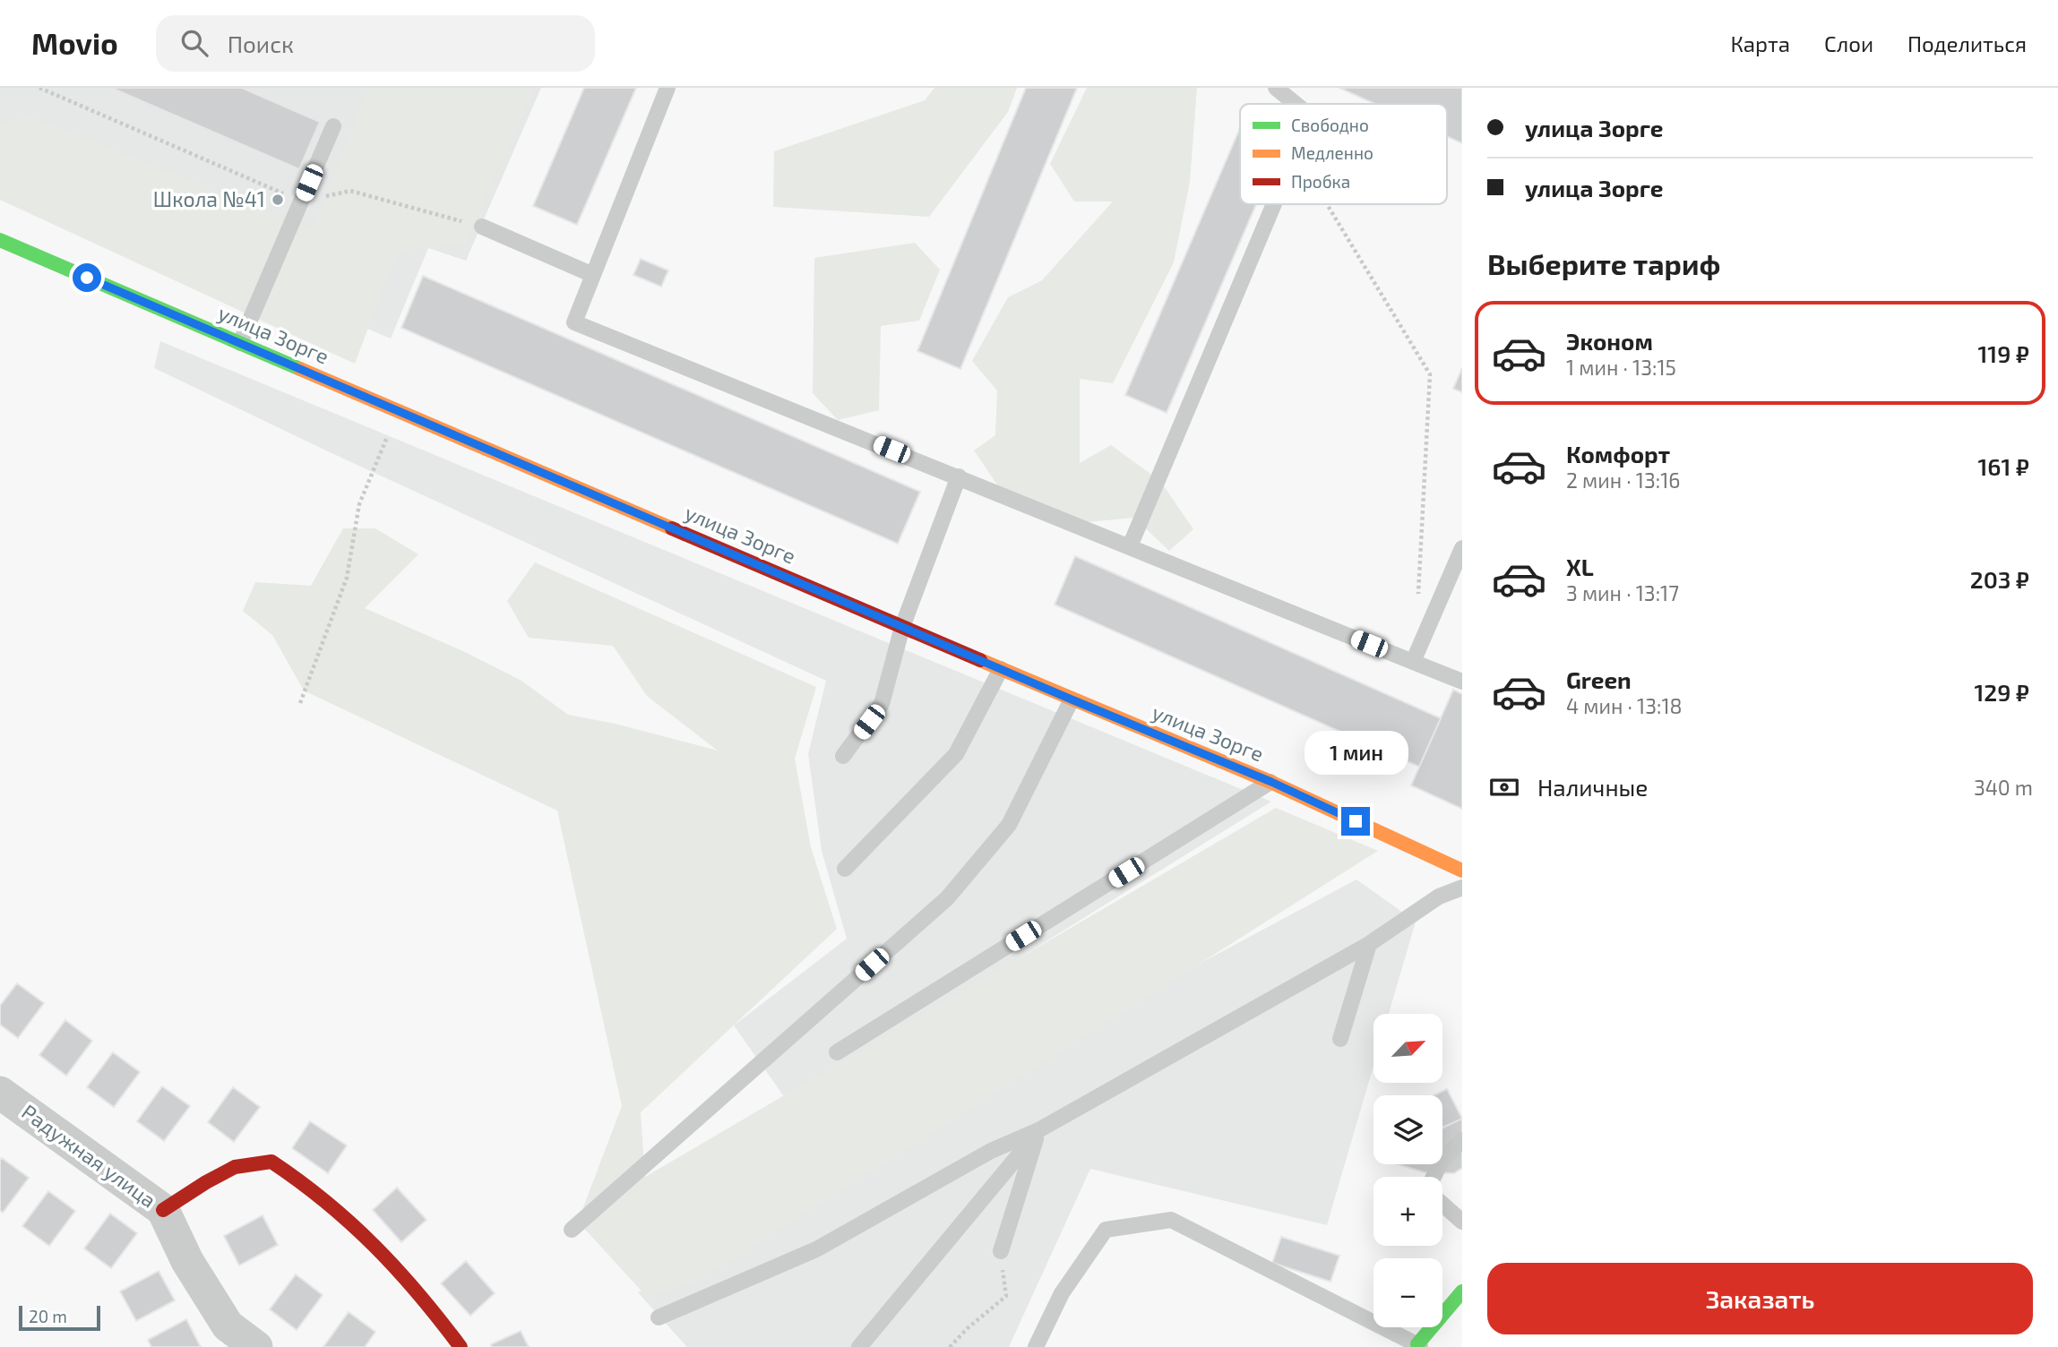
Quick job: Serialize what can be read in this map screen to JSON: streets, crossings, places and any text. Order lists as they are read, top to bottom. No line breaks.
{"streets":{"street":["улица Зорге","Радужная улица"]},"places":["Школа №41"],"legend":["Свободно","Медленно","Пробка"],"scale_bar":"20 m","north":"top right","page":{"header":"Movio","search":"Поиск","nav":["Карта","Слои","Поделиться"],"banner":["улица Зорге","улица Зорге"],"heading":"Выберите тариф","list":[{"name":"Эконом","note":"1 мин · 13:15","value":"119 ₽"},{"name":"Комфорт","note":"2 мин · 13:16","value":"161 ₽"},{"name":"XL","note":"3 мин · 13:17","value":"203 ₽"},{"name":"Green","note":"4 мин · 13:18","value":"129 ₽"}],"bubble":"1 мин","pay":["Наличные","340 m"],"map_buttons":["+","−"],"buttons":"Заказать","scale":"20 m"}}
